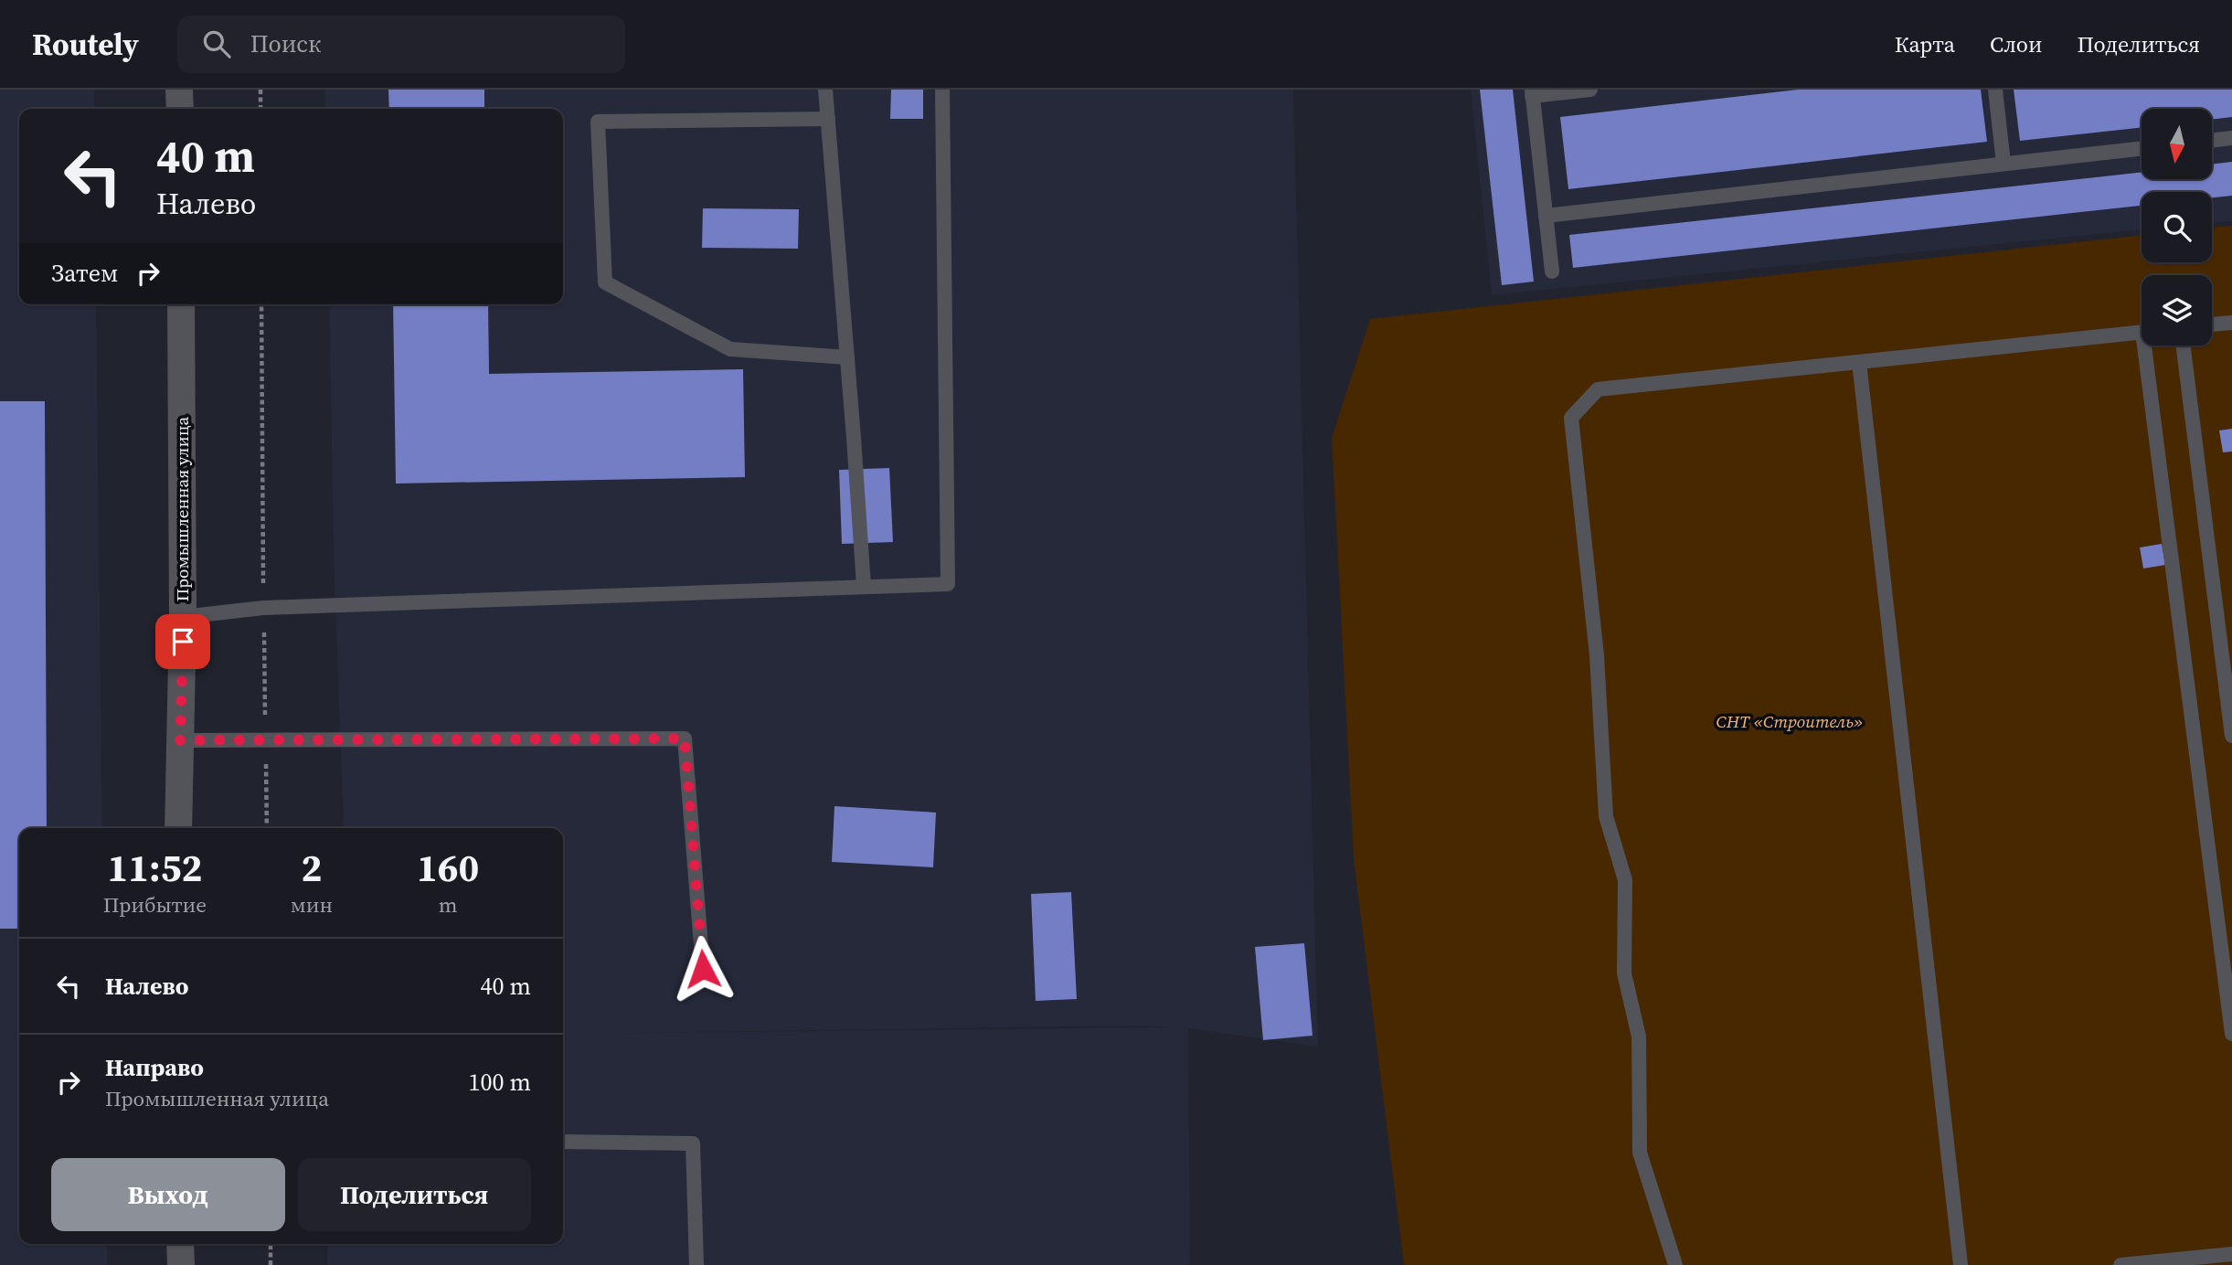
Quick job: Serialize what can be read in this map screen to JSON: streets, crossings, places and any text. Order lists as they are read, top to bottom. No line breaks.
{"streets":{"street":["Промышленная улица"]},"parks":["СНТ «Строитель»"],"north":"bottom","page":{"header":"Routely","search":"Поиск","nav":["Карта","Слои","Поделиться"],"turn":["40 m","Налево"],"then":"Затем","eta":["11:52","Прибытие","2","мин","160","m"],"list":[{"name":"Налево","value":"40 m"},{"name":"Направо","note":"Промышленная улица","value":"100 m"}],"buttons":["Выход","Поделиться"]}}
